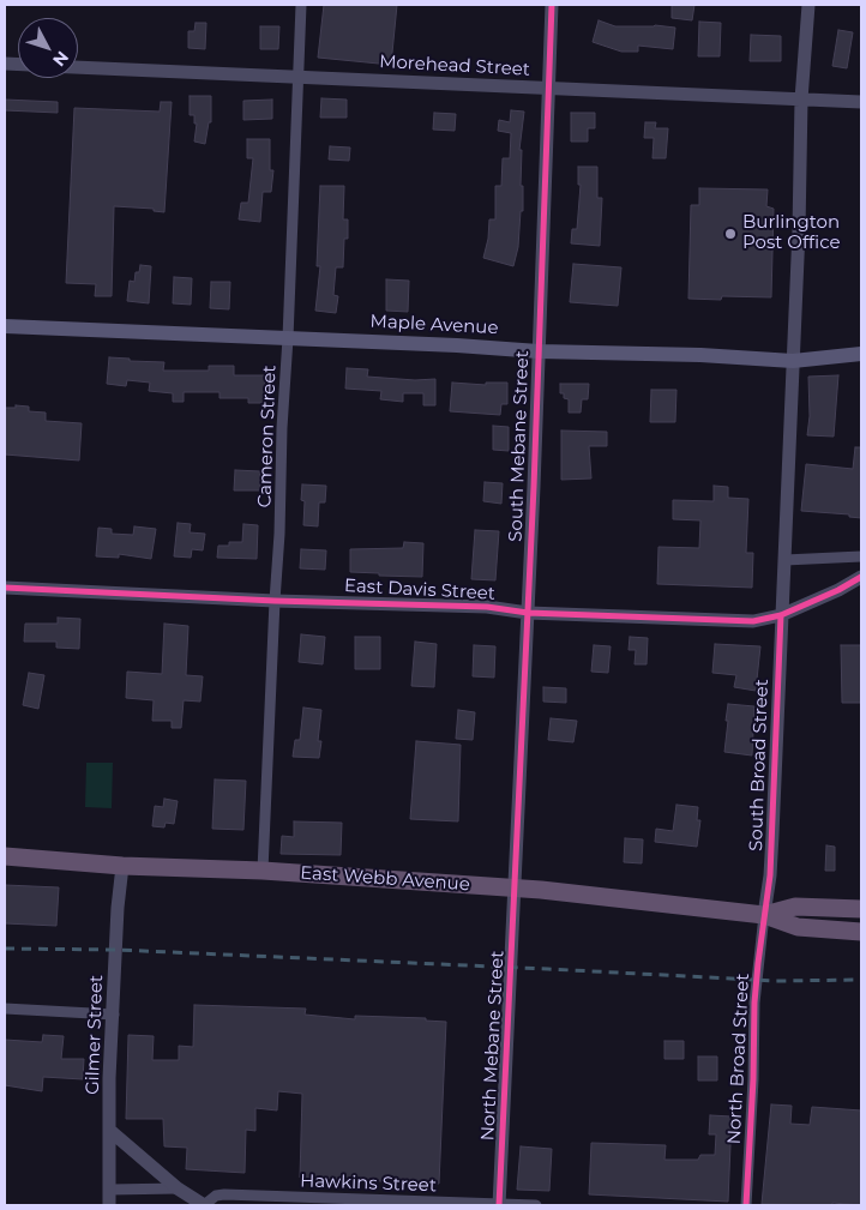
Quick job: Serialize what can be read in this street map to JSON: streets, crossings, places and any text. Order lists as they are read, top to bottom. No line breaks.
{"streets":{"highway":["East Webb Avenue"],"main road":["Maple Avenue"],"street":["Morehead Street","Cameron Street","South Mebane Street","East Davis Street","South Broad Street","Gilmer Street","North Mebane Street","North Broad Street","Hawkins Street"]},"crossings":[["Morehead Street","Cameron Street"],["Morehead Street","South Mebane Street"],["Morehead Street","South Broad Street"],["Maple Avenue","Cameron Street"],["Maple Avenue","South Mebane Street"],["Maple Avenue","South Broad Street"],["Cameron Street","East Davis Street"],["Cameron Street","East Webb Avenue"],["South Mebane Street","East Davis Street"],["South Mebane Street","East Webb Avenue"],["South Mebane Street","North Mebane Street"],["East Davis Street","South Broad Street"],["South Broad Street","East Webb Avenue"],["South Broad Street","North Broad Street"],["East Webb Avenue","Gilmer Street"],["East Webb Avenue","North Mebane Street"],["East Webb Avenue","North Broad Street"],["North Mebane Street","Hawkins Street"]],"places":["Burlington Post Office"],"north":"bottom right"}
